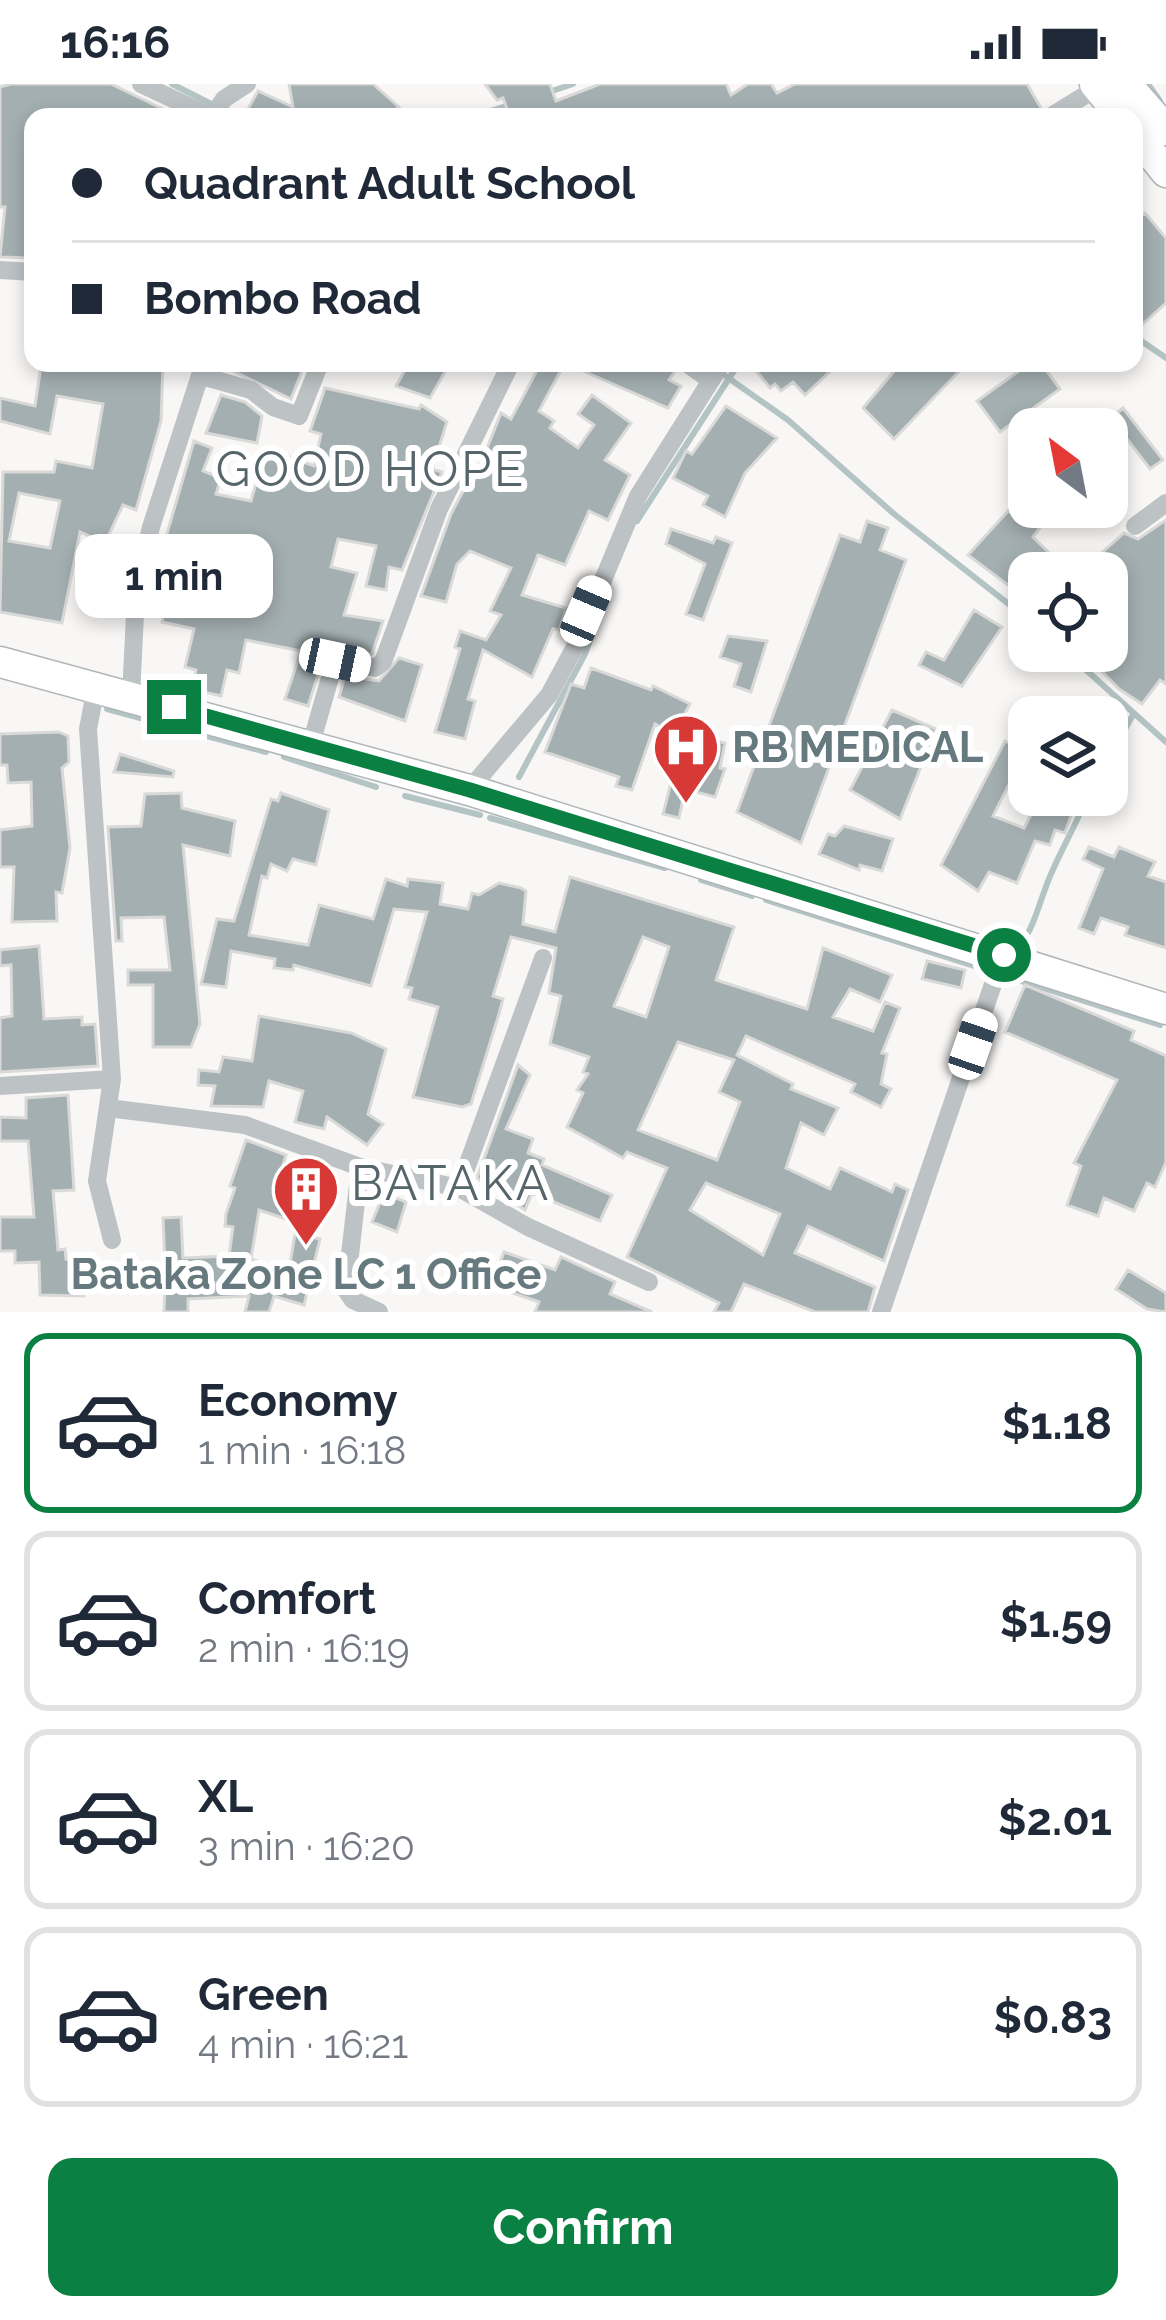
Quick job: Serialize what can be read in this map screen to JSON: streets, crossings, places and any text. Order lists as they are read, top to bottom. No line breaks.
{"districts":["GOOD HOPE","BATAKA"],"places":{"hospital":["RB MEDICAL"],"building":["Bataka Zone LC 1 Office"]},"north":"top left","page":{"status":"16:16","banner":["Quadrant Adult School","Bombo Road"],"bubble":"1 min","list":[{"name":"Economy","note":"1 min · 16:18","value":"$1.18"},{"name":"Comfort","note":"2 min · 16:19","value":"$1.59"},{"name":"XL","note":"3 min · 16:20","value":"$2.01"},{"name":"Green","note":"4 min · 16:21","value":"$0.83"}],"buttons":"Confirm"}}
